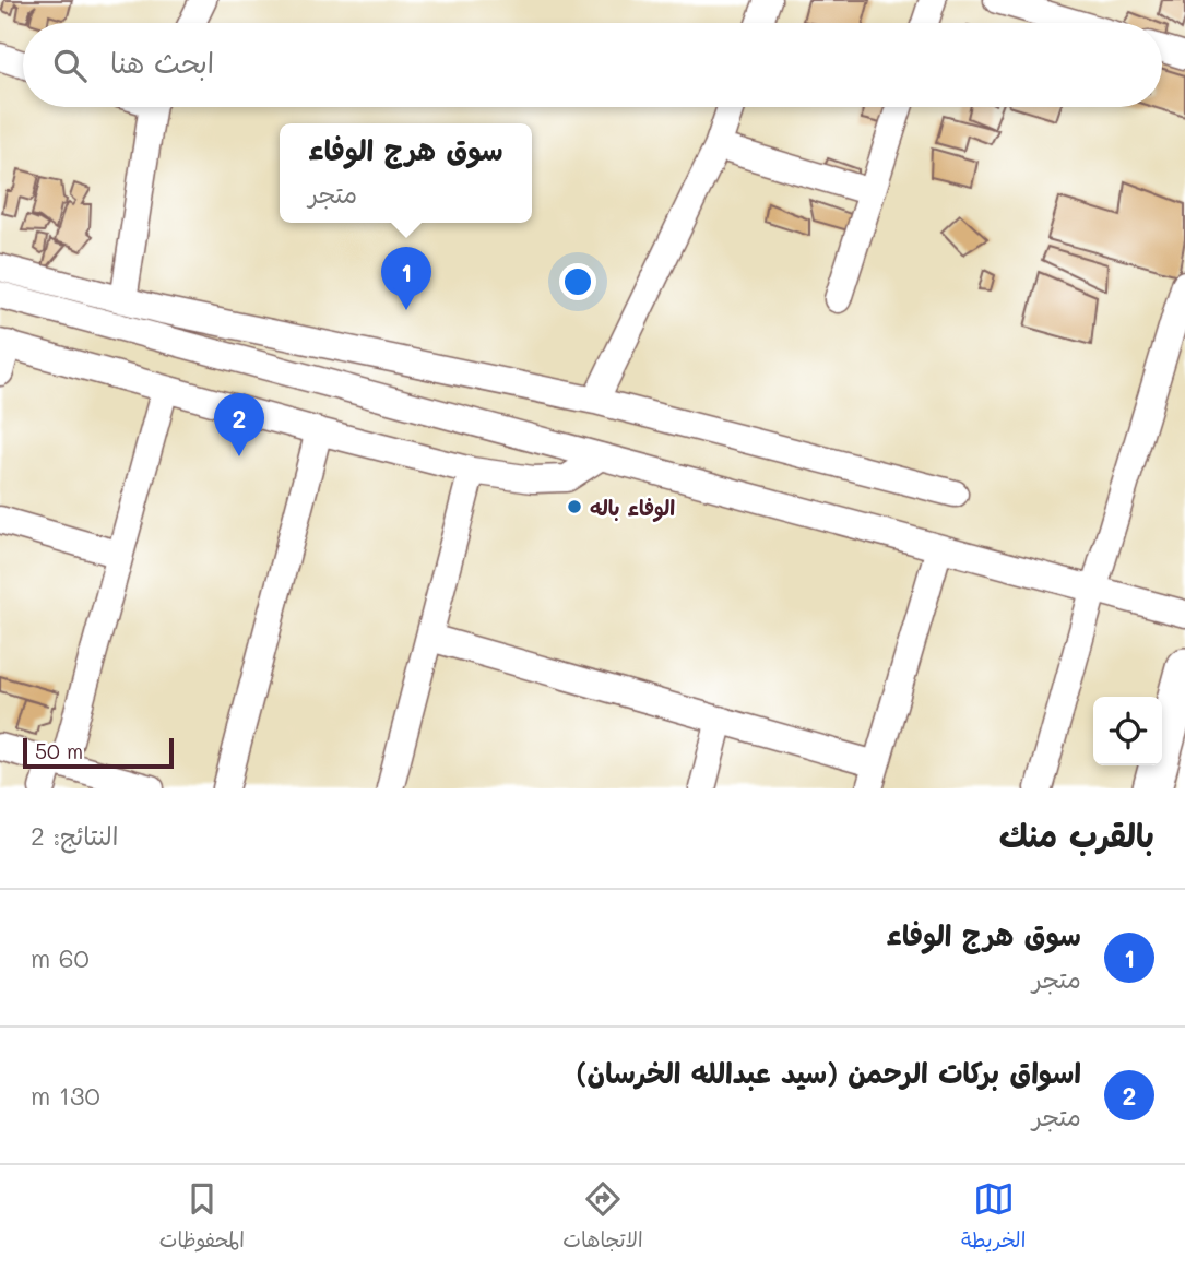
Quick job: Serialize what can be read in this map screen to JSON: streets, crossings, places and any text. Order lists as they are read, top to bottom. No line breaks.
{"places":["الوفاء باله"],"scale_bar":"50 m","page":{"search":"ابحث هنا","popup":["سوق هرج الوفاء","متجر"],"pins":["1","2"],"scale":"50 m","heading":["بالقرب منك","النتائج: 2"],"list":[{"mark":"1","name":"سوق هرج الوفاء","note":"متجر","value":"60 m"},{"mark":"2","name":"اسواق بركات الرحمن (سيد عبدالله الخرسان)","note":"متجر","value":"130 m"}],"nav":["الخريطة","الاتجاهات","المحفوظات"]}}
